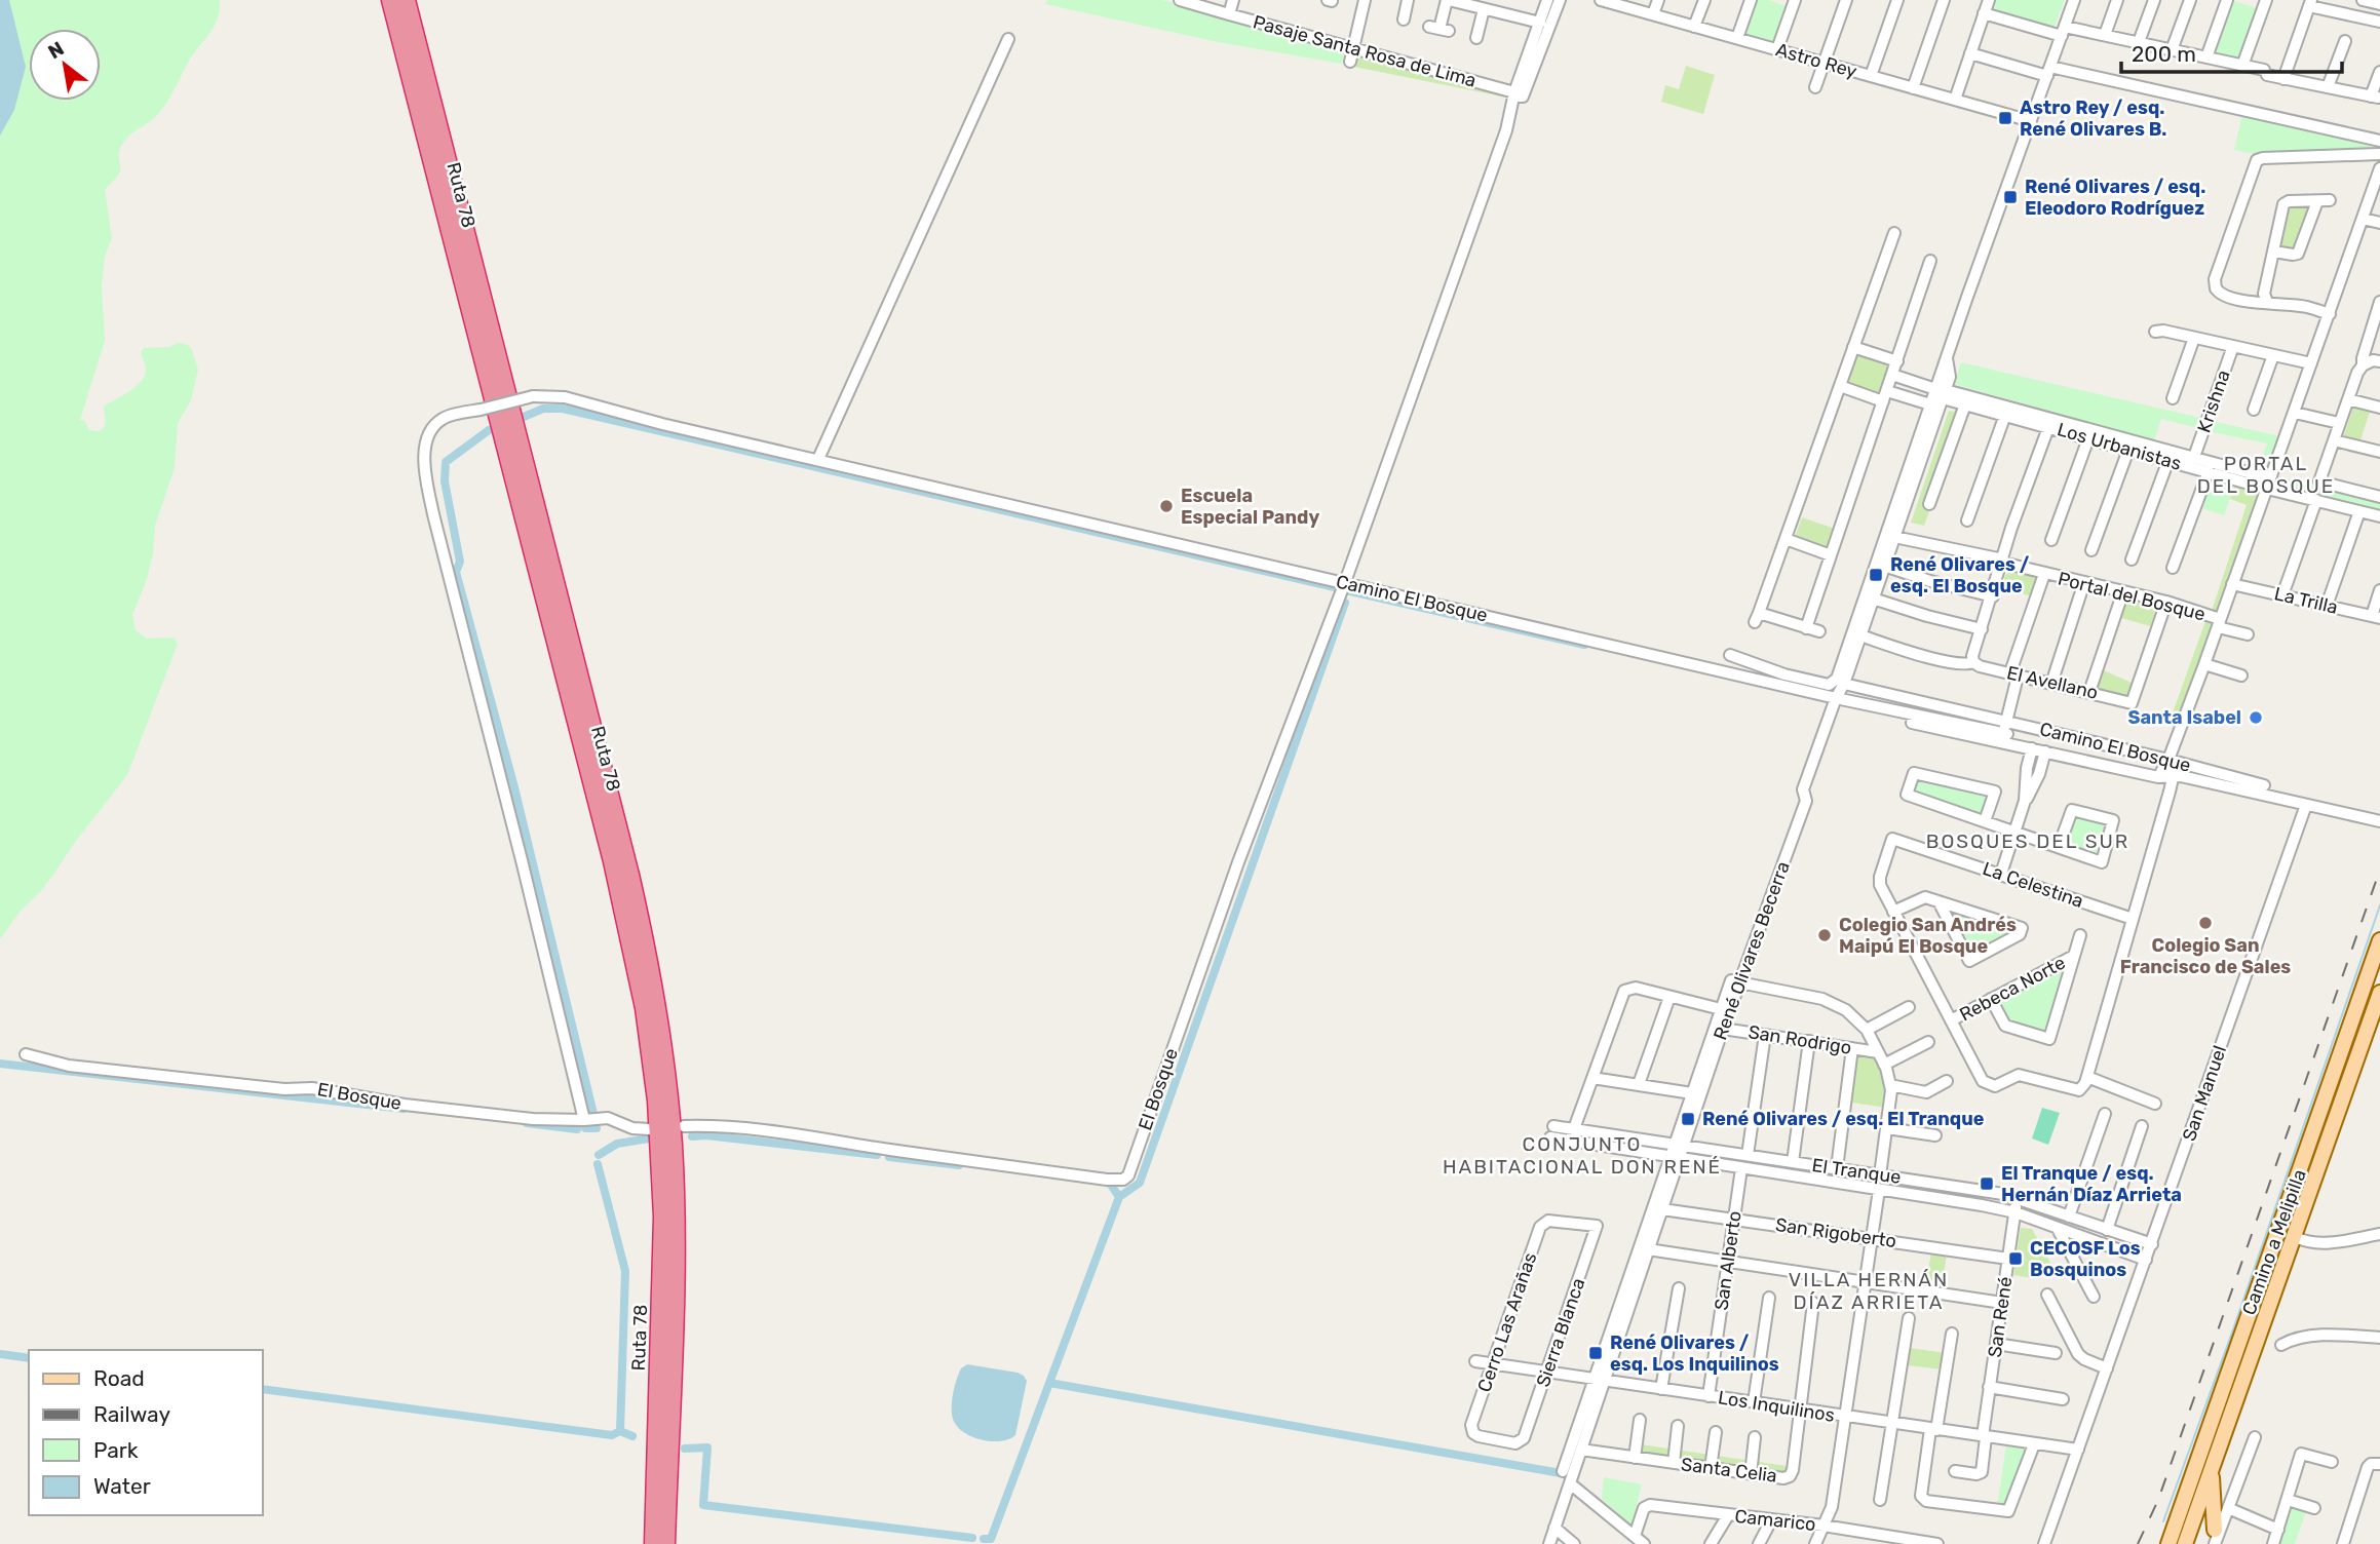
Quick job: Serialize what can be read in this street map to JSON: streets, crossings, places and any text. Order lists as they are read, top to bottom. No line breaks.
{"streets":{"highway":["Ruta 78"],"main road":["Camino a Melipilla"],"street":["Pasaje Santa Rosa de Lima","Astro Rey","Krishna","Los Urbanistas","Portal del Bosque","Camino El Bosque","La Trilla","El Avellano","La Celestina","René Olivares Becerra","Rebeca Norte","San Rodrigo","El Bosque","San Manuel","El Tranque","San Rigoberto","San Alberto","San René","Cerro Las Arañas","Sierra Blanca","Los Inquilinos","Santa Celia","Camarico"]},"crossings":[["Astro Rey","René Olivares Becerra"],["Krishna","Los Urbanistas"],["Los Urbanistas","René Olivares Becerra"],["Portal del Bosque","El Avellano"],["Portal del Bosque","René Olivares Becerra"],["Camino El Bosque","René Olivares Becerra"],["Camino El Bosque","El Bosque"],["Camino El Bosque","San Manuel"],["El Avellano","René Olivares Becerra"],["René Olivares Becerra","San Rodrigo"],["René Olivares Becerra","El Tranque"],["René Olivares Becerra","San Rigoberto"],["René Olivares Becerra","Los Inquilinos"],["René Olivares Becerra","Santa Celia"],["San Manuel","El Tranque"],["San Manuel","Los Inquilinos"],["El Tranque","San Alberto"],["El Tranque","San René"],["San Rigoberto","San Alberto"],["San Rigoberto","San René"],["San Alberto","Los Inquilinos"],["San René","Los Inquilinos"],["Cerro Las Arañas","Sierra Blanca"],["Cerro Las Arañas","Los Inquilinos"],["Sierra Blanca","Los Inquilinos"],["Los Inquilinos","Santa Celia"]],"districts":["PORTAL DEL BOSQUE","BOSQUES DEL SUR","CONJUNTO HABITACIONAL DON RENÉ","VILLA HERNÁN DÍAZ ARRIETA"],"places":{"transit":["Astro Rey / esq. René Olivares B.","René Olivares / esq. Eleodoro Rodríguez","René Olivares / esq. El Bosque","René Olivares / esq. El Tranque","El Tranque / esq. Hernán Díaz Arrieta","CECOSF Los Bosquinos","René Olivares / esq. Los Inquilinos"],"other":["Escuela Especial Pandy","Santa Isabel","Colegio San Francisco de Sales","Colegio San Andrés Maipú El Bosque"]},"legend":["Road","Railway","Park","Water"],"scale_bar":"200 m","north":"top left"}
